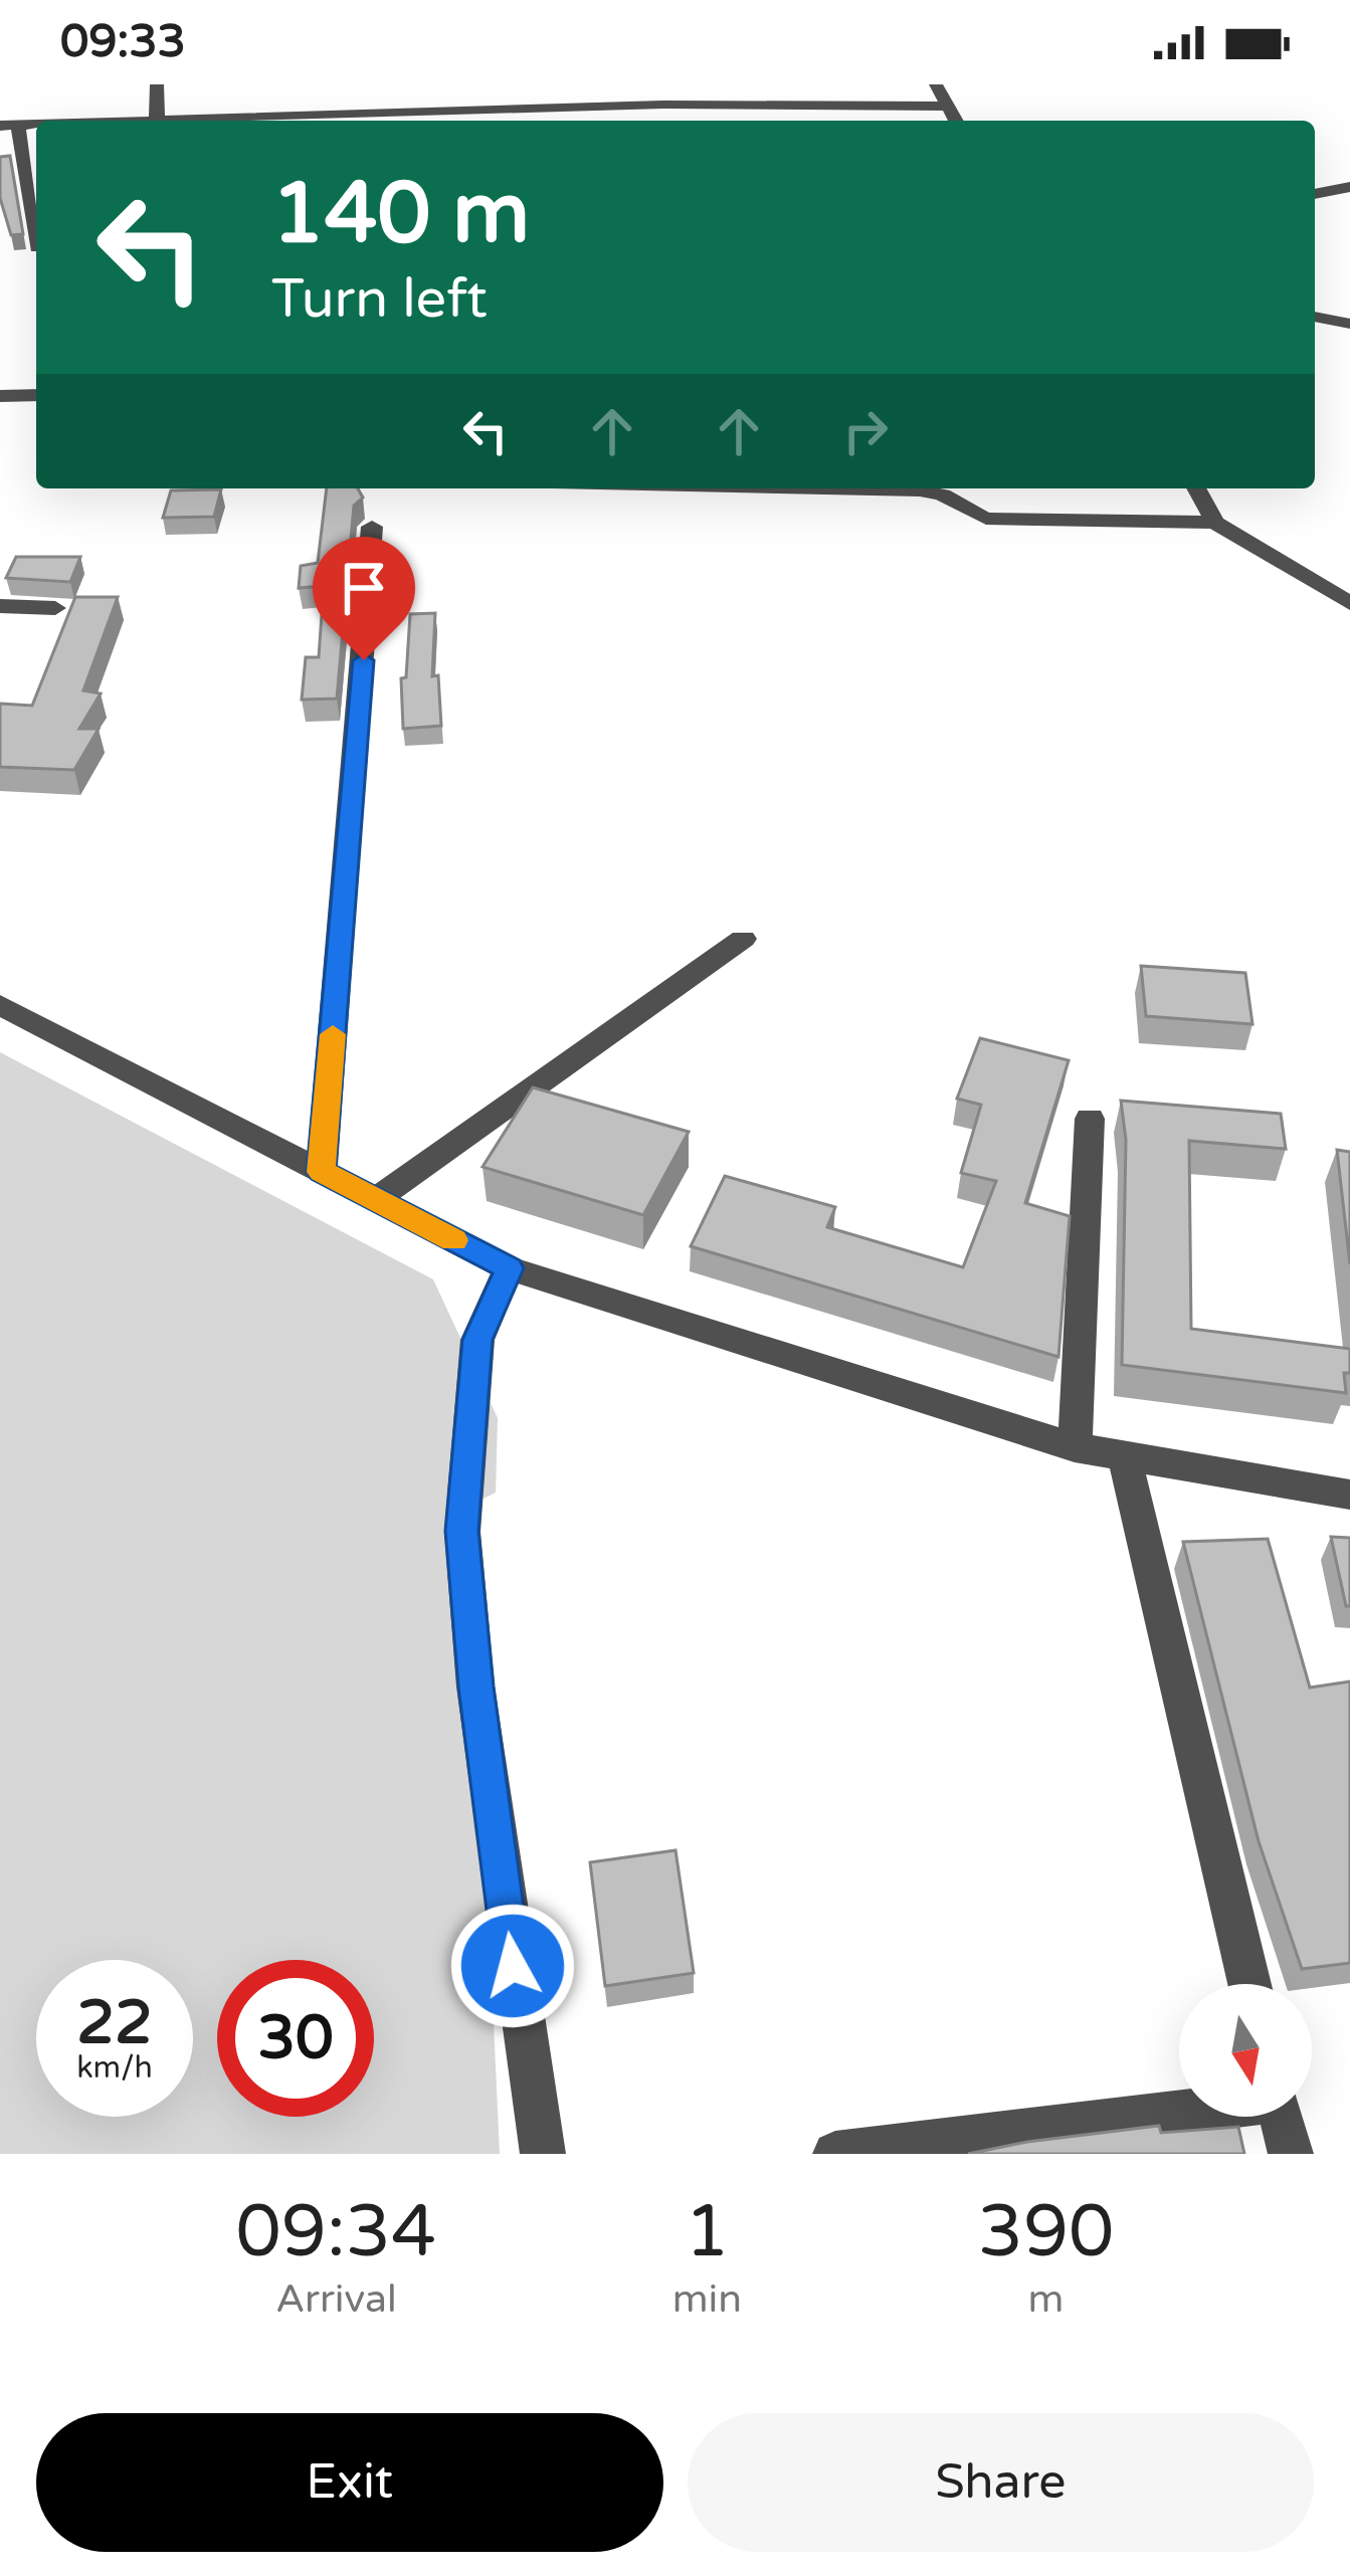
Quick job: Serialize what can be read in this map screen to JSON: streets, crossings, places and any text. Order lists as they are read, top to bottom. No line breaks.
{"north":"bottom","page":{"status":"09:33","turn":["140 m","Turn left"],"speed":"22 km/h","limit":"30","eta":["09:34","Arrival","1","min","390","m"],"buttons":["Exit","Share"]}}
